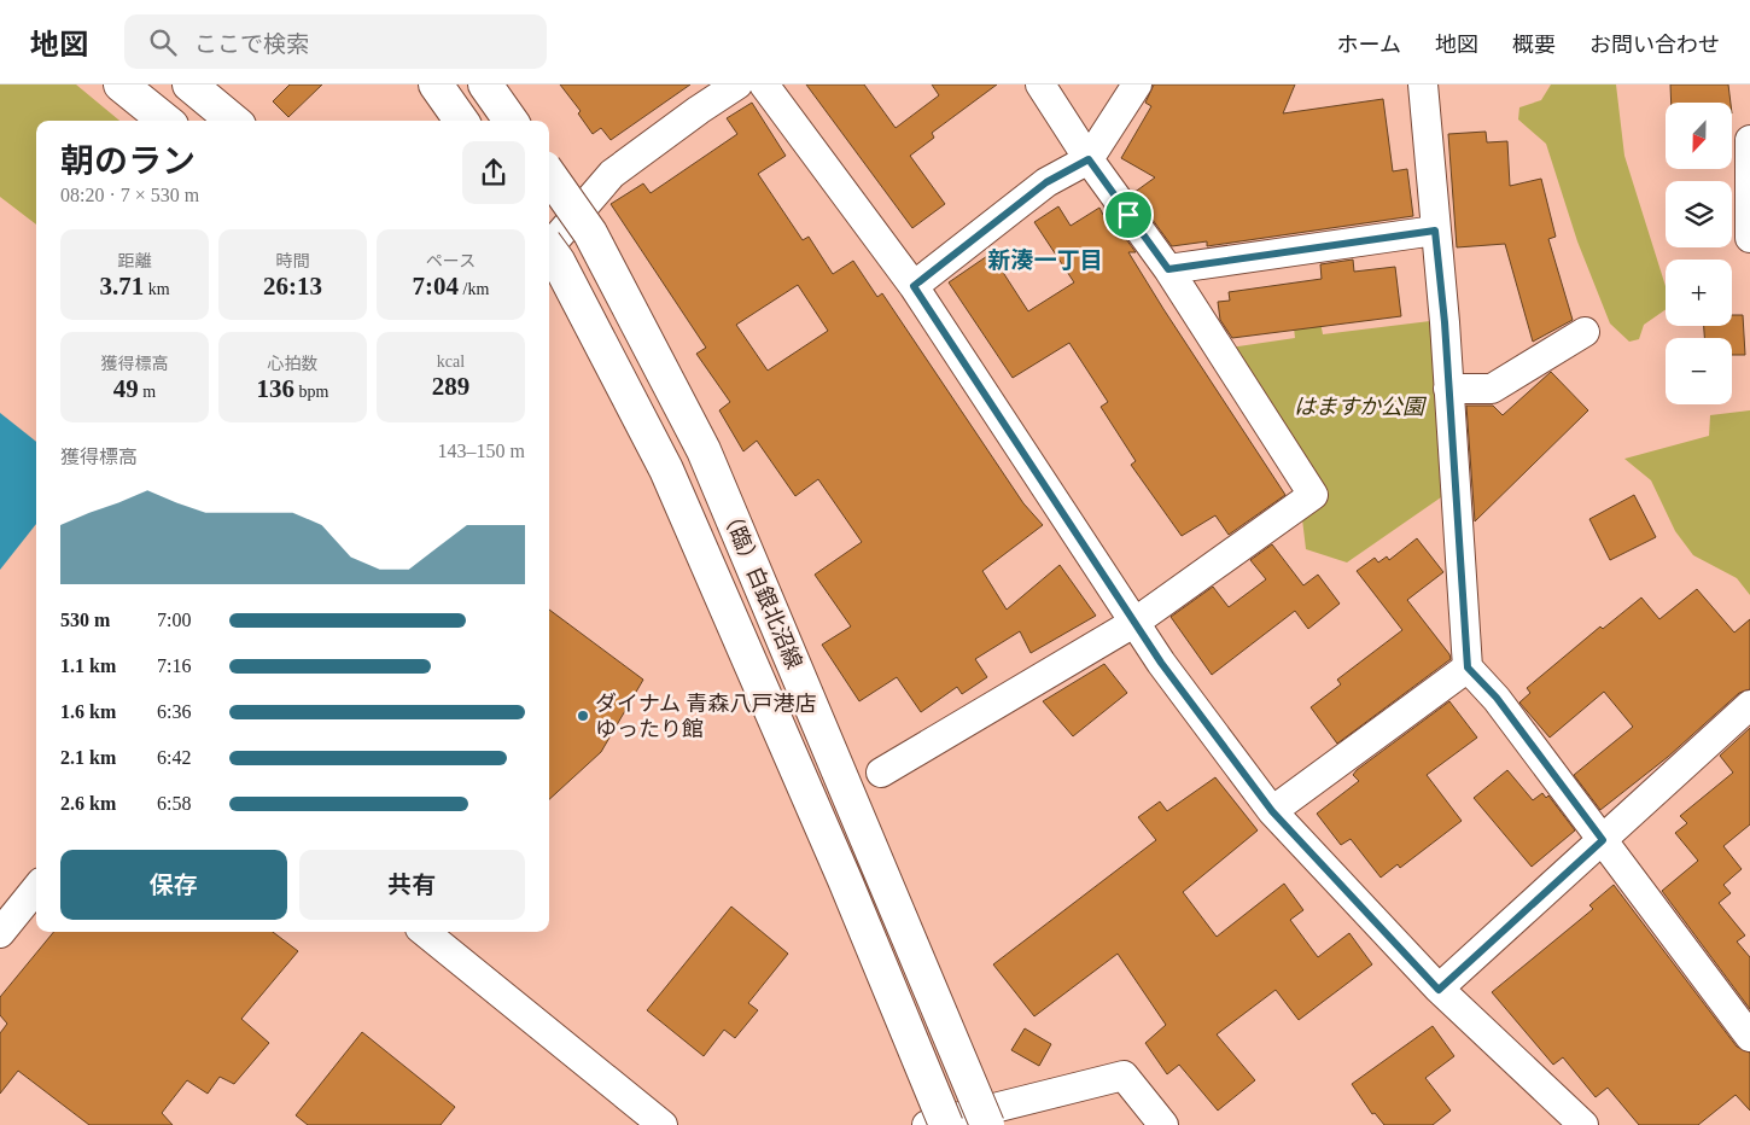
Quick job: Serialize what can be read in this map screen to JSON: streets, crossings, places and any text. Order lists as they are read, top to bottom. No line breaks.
{"streets":{"street":["（臨）白銀北沼線"]},"districts":["新湊一丁目"],"parks":["はますか公園"],"places":["ダイナム 青森八戸港店 ゆったり館"],"north":"bottom","page":{"header":"地図","search":"ここで検索","nav":["ホーム","地図","概要","お問い合わせ"],"map_buttons":["+","−"],"heading":["朝のラン","08:20 · 7 × 530 m"],"stats":[["距離","3.71 km"],["時間","26:13"],["ペース","7:04 /km"],["獲得標高","49 m"],["心拍数","136 bpm"],["kcal","289"]],"chart":["獲得標高","143–150 m"],"list":[{"name":"530 m","note":"7:00"},{"name":"1.1 km","note":"7:16"},{"name":"1.6 km","note":"6:36"},{"name":"2.1 km","note":"6:42"},{"name":"2.6 km","note":"6:58"}],"buttons":["保存","共有"]}}
